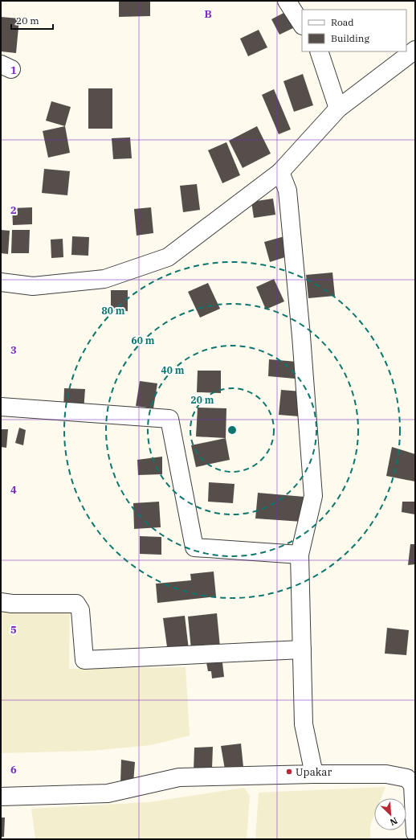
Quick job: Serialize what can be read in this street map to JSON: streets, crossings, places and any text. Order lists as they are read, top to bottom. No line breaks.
{"places":["Upakar"],"legend":["Road","Building"],"scale_bar":"20 m","north":"bottom right","grid":{"columns":["B"],"rows":["1","2","3","4","5","6"]},"rings":["80 m","60 m","40 m","20 m"]}
